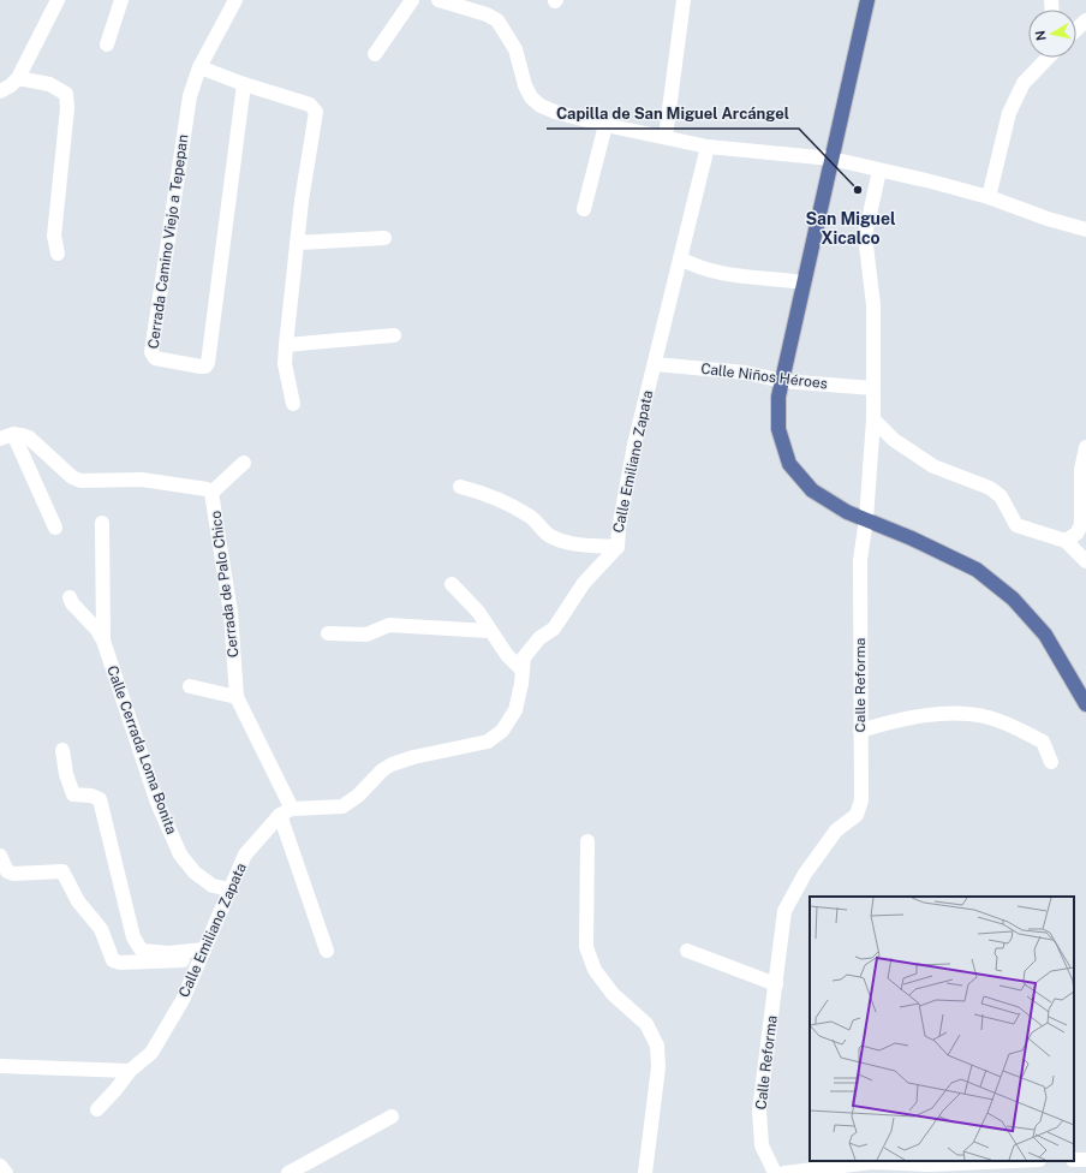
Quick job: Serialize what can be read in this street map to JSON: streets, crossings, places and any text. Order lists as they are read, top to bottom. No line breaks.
{"streets":{"street":["Cerrada Camino Viejo a Tepepan","Calle Niños Héroes","Calle Emiliano Zapata","Cerrada de Palo Chico","Calle Reforma","Calle Cerrada Loma Bonita"]},"crossings":[["Calle Niños Héroes","Calle Emiliano Zapata"],["Calle Niños Héroes","Calle Reforma"],["Calle Emiliano Zapata","Cerrada de Palo Chico"],["Calle Emiliano Zapata","Calle Cerrada Loma Bonita"]],"districts":["San Miguel Xicalco"],"places":["Capilla de San Miguel Arcángel"],"north":"left"}
